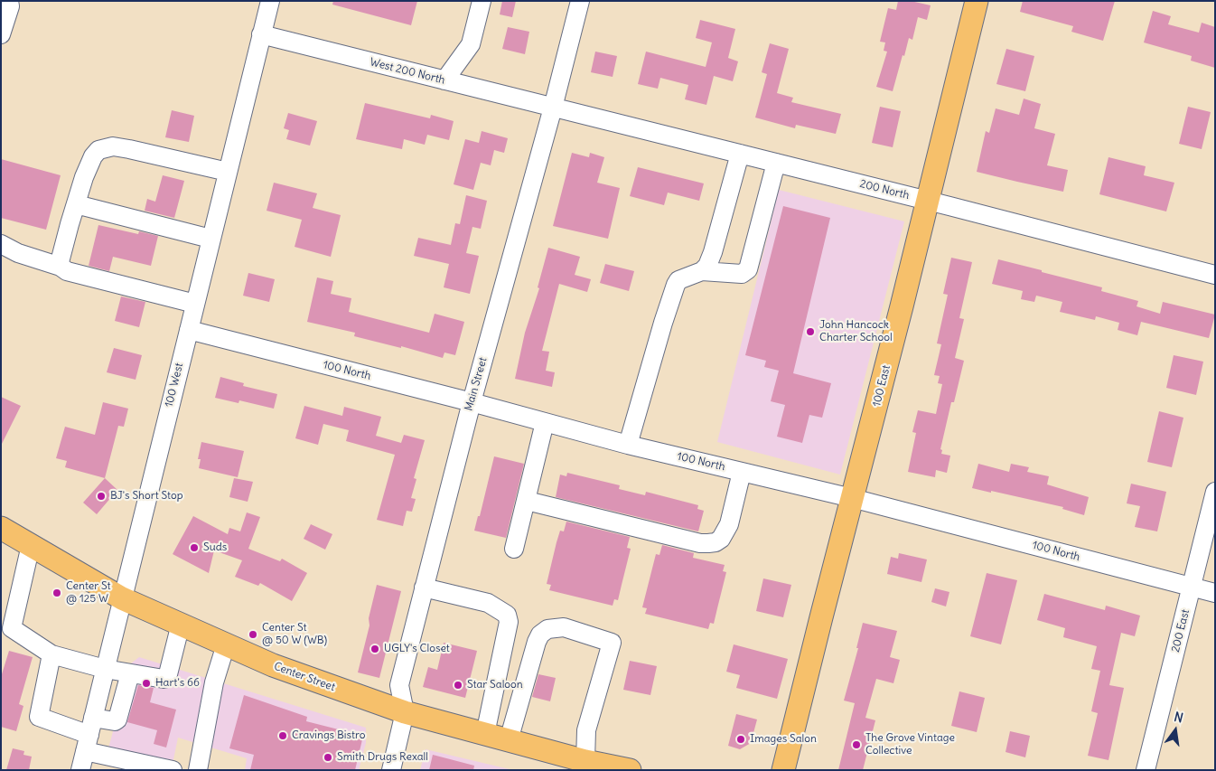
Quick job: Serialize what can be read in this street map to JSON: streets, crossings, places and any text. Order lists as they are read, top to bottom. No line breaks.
{"streets":{"main road":["100 East","Center Street"],"street":["West 200 North","200 North","100 North","Main Street","100 West","200 East"]},"crossings":[["West 200 North","200 North"],["West 200 North","Main Street"],["West 200 North","100 West"],["200 North","Main Street"],["200 North","100 East"],["100 North","Main Street"],["100 North","100 West"],["100 North","100 East"],["100 North","200 East"],["Main Street","Center Street"],["100 West","Center Street"]],"places":["John Hancock Charter School","BJ's Short Stop","Suds","Center St @ 125 W","Center St @ 50 W (WB)","UGLY's Closet","Hart's 66","Star Saloon","Cravings Bistro","Images Salon","The Grove Vintage Collective","Smith Drugs Rexall"],"north":"top"}
